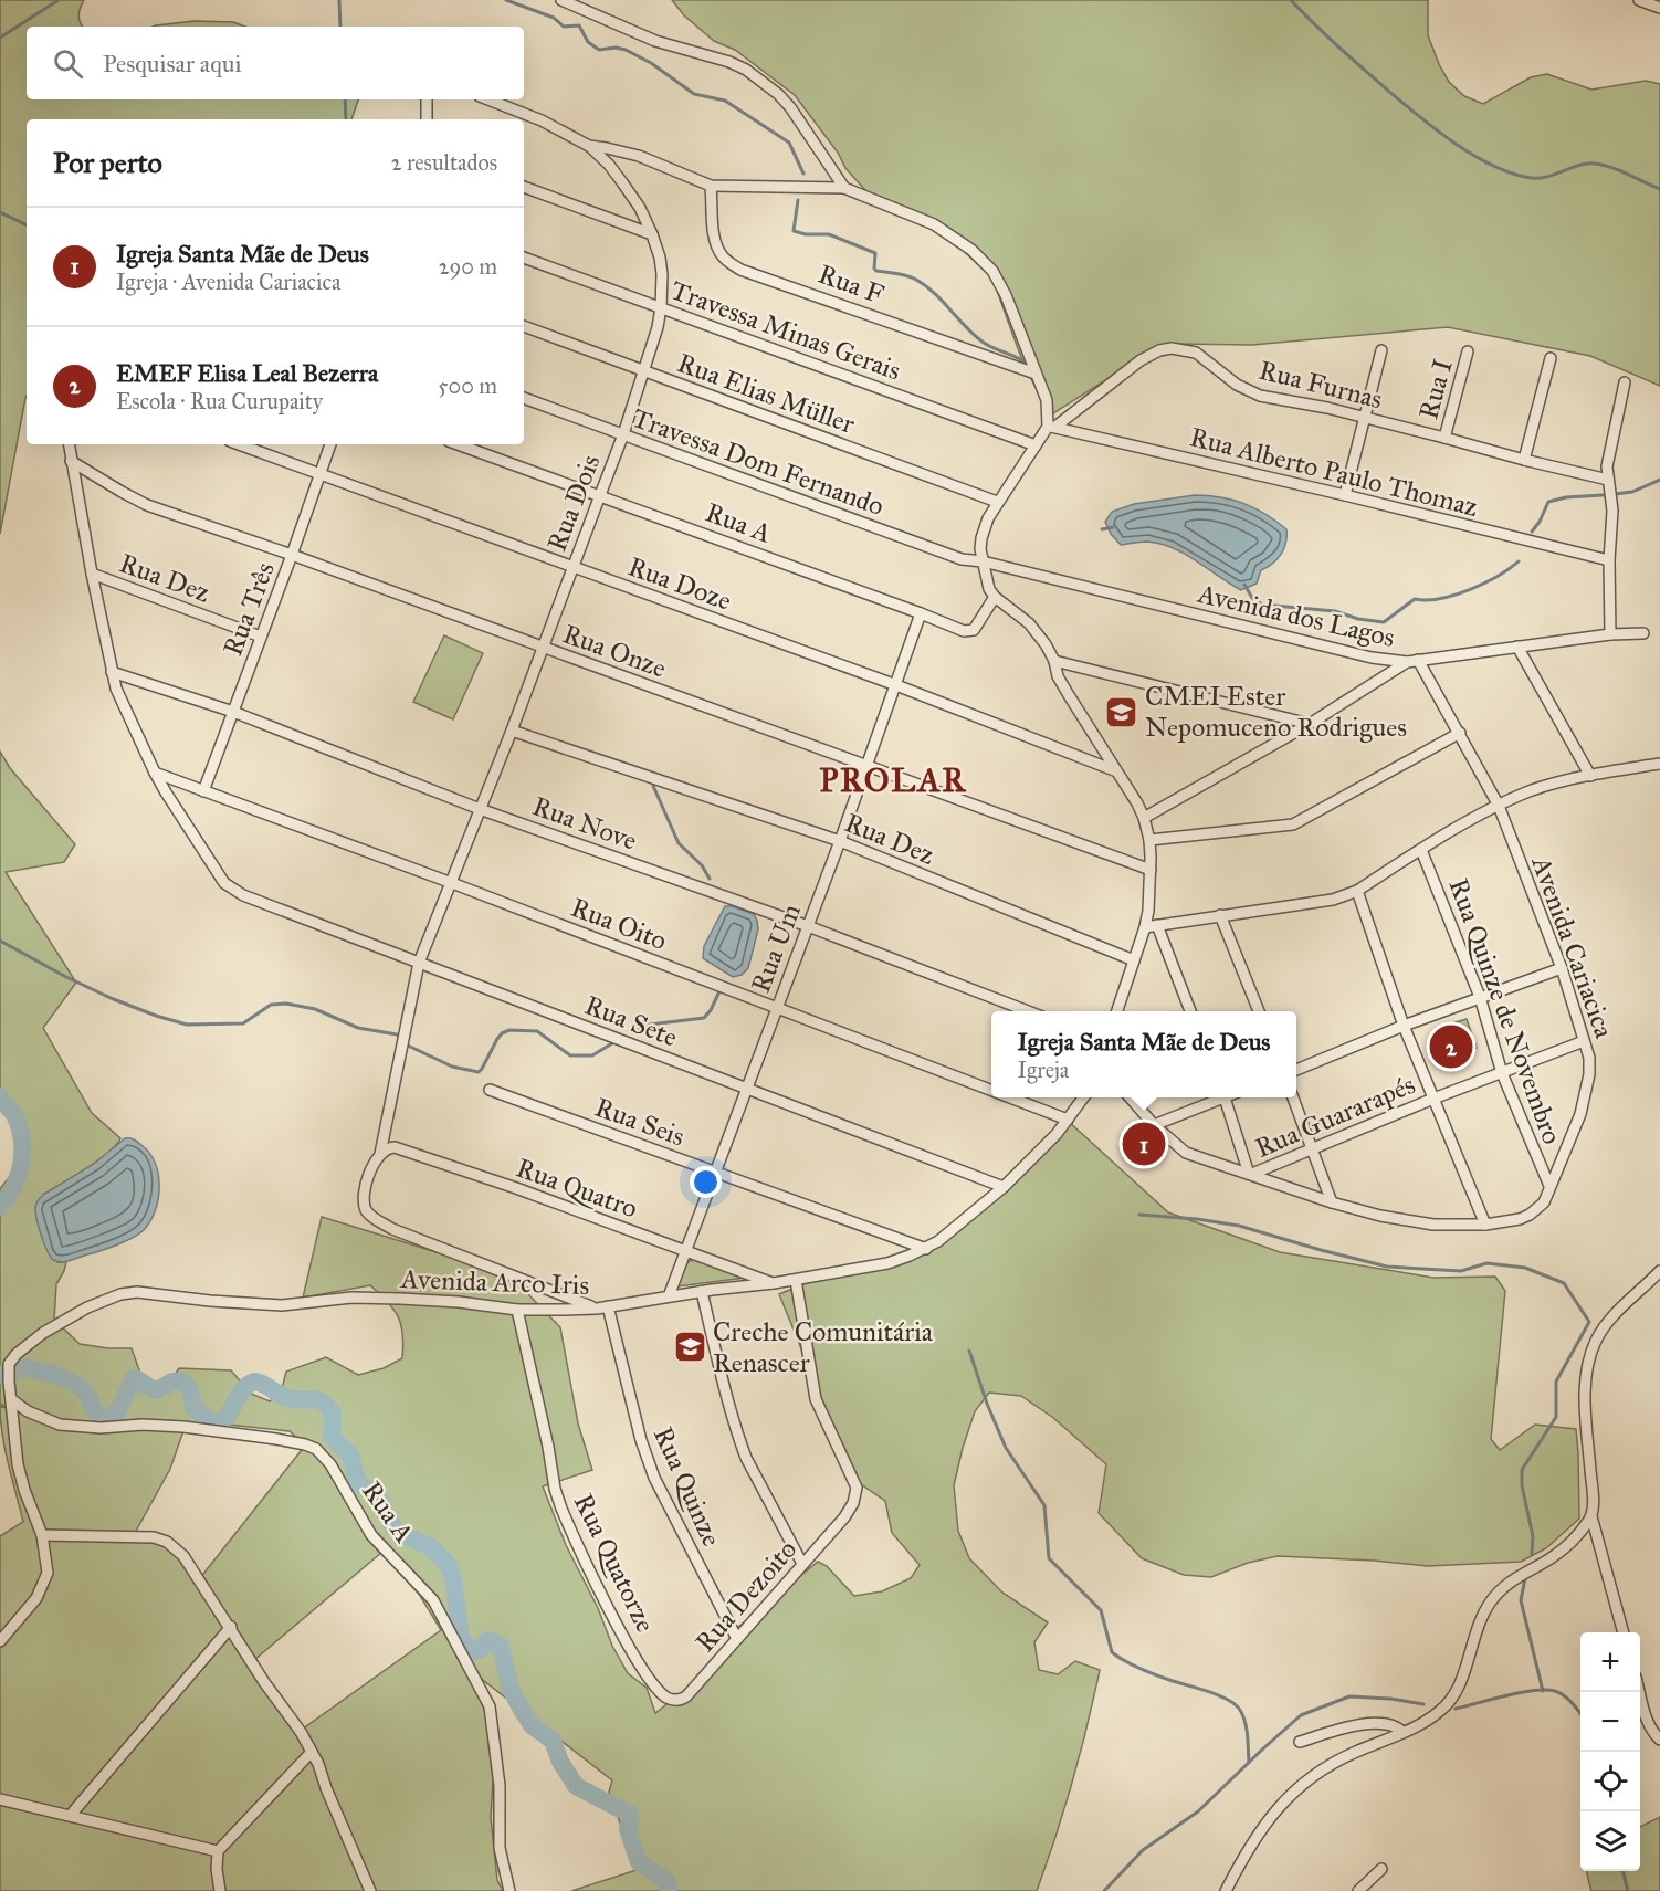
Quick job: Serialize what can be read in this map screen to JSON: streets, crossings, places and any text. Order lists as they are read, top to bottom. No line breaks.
{"streets":{"street":["Rua F","Travessa Minas Gerais","Rua Furnas","Rua I","Rua Elias Müller","Travessa Dom Fernando","Rua Alberto Paulo Thomaz","Rua Dois","Rua A","Rua Dez","Rua Doze","Rua Três","Avenida dos Lagos","Rua Onze","Rua Nove","Rua Oito","Avenida Cariacica","Rua Um","Rua Quinze de Novembro","Rua Sete","Rua Guararapés","Rua Seis","Rua Quatro","Avenida Arco Iris","Rua Quinze","Rua Quatorze","Rua Dezoito"]},"crossings":[["Travessa Minas Gerais","Rua Furnas"],["Travessa Minas Gerais","Rua Dois"],["Rua Furnas","Rua I"],["Rua Furnas","Rua Elias Müller"],["Rua Furnas","Travessa Dom Fernando"],["Rua Furnas","Rua Alberto Paulo Thomaz"],["Rua Furnas","Avenida dos Lagos"],["Rua Elias Müller","Rua Dois"],["Travessa Dom Fernando","Rua Dois"],["Travessa Dom Fernando","Avenida dos Lagos"],["Rua Dois","Rua A"],["Rua Dois","Rua Dez"],["Rua Dois","Rua Doze"],["Rua Dois","Rua Onze"],["Rua Dois","Rua Nove"],["Rua Dois","Rua Oito"],["Rua Dois","Rua Sete"],["Rua Dois","Rua Quatro"],["Rua A","Rua Um"],["Rua A","Avenida Arco Iris"],["Rua Dez","Rua Três"],["Rua Dez","Rua Um"],["Rua Doze","Rua Três"],["Rua Doze","Rua Um"],["Rua Três","Rua Onze"],["Rua Três","Rua Nove"],["Rua Três","Rua Oito"],["Avenida dos Lagos","Avenida Cariacica"],["Rua Onze","Rua Um"],["Rua Nove","Rua Um"],["Rua Oito","Rua Um"],["Rua Oito","Rua Sete"],["Rua Oito","Avenida Arco Iris"],["Avenida Cariacica","Rua Quinze de Novembro"],["Avenida Cariacica","Rua Guararapés"],["Rua Um","Rua Sete"],["Rua Um","Rua Seis"],["Rua Um","Rua Quatro"],["Rua Um","Avenida Arco Iris"],["Rua Quinze de Novembro","Rua Guararapés"],["Rua Sete","Avenida Arco Iris"],["Rua Seis","Avenida Arco Iris"],["Rua Quatro","Avenida Arco Iris"],["Avenida Arco Iris","Rua Quinze"],["Avenida Arco Iris","Rua Quatorze"],["Avenida Arco Iris","Rua Dezoito"],["Rua Quinze","Rua Dezoito"],["Rua Quatorze","Rua Dezoito"]],"districts":["PROLAR"],"places":{"school or university":["CMEI Ester Nepomuceno Rodrigues","Creche Comunitária Renascer"]},"page":{"search":"Pesquisar aqui","heading":["Por perto","2 resultados"],"list":[{"mark":"1","name":"Igreja Santa Mãe de Deus","note":"Igreja · Avenida Cariacica","value":"290 m"},{"mark":"2","name":"EMEF Elisa Leal Bezerra","note":"Escola · Rua Curupaity","value":"500 m"}],"popup":["Igreja Santa Mãe de Deus","Igreja"],"pins":["2","1"],"map_buttons":["+","−"]}}
